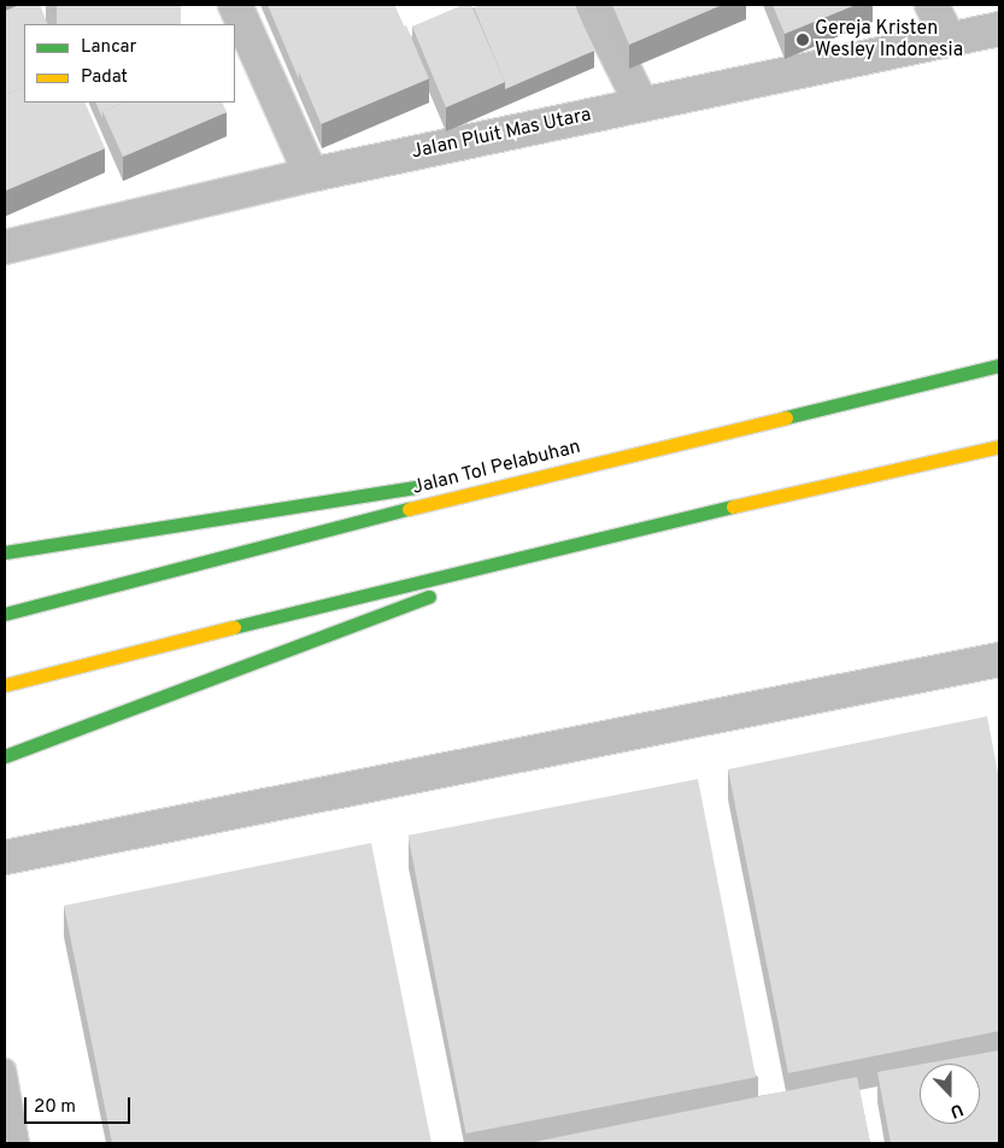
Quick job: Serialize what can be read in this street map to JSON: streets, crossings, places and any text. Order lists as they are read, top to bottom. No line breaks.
{"streets":{"highway":["Jalan Tol Pelabuhan"],"street":["Jalan Pluit Mas Utara"]},"places":["Gereja Kristen Wesley Indonesia"],"legend":["Lancar","Padat"],"scale_bar":"20 m","north":"bottom"}
